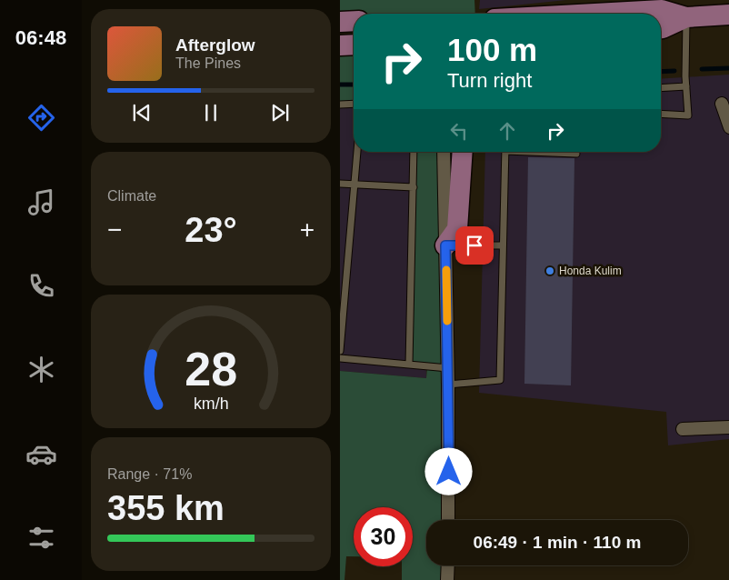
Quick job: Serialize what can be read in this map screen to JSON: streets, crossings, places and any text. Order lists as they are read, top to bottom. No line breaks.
{"places":["Honda Kulim"],"page":{"tabs":"06:48","turn":["100 m","Turn right"],"song":["Afterglow","The Pines"],"tile":["Climate",["Range · 71%","355 km"]],"heat":["−","23°","+"],"limit":"30","trip":"06:49 · 1 min · 110 m","gauge":["28","km/h"]}}
